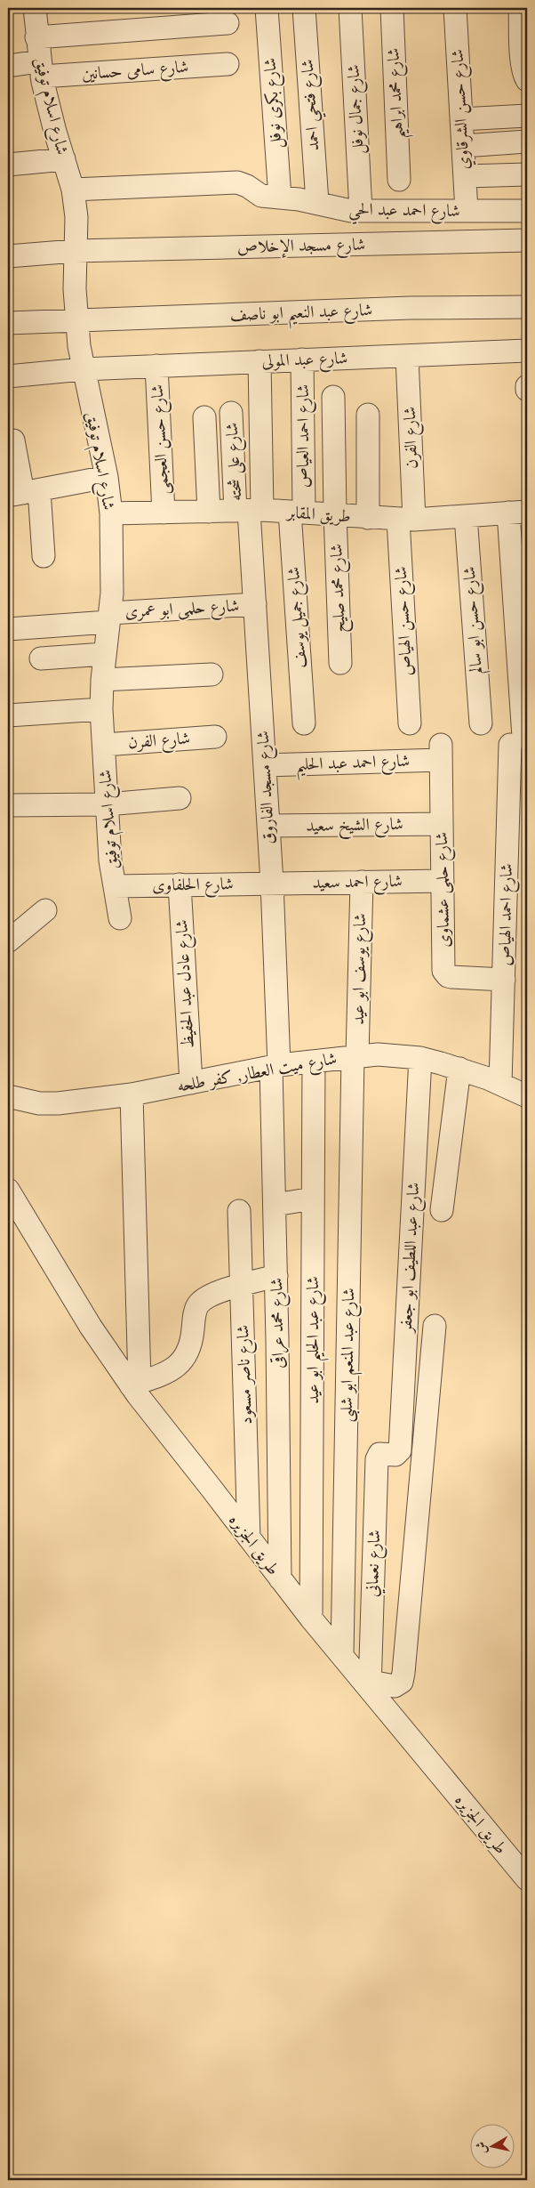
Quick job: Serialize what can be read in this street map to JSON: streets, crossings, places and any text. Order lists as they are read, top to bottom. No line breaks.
{"streets":{"street":["شارع سامى حسانين","شارع محمد ابراهيم","شارع بكرى نوفل","شارع فتحي احمد","شارع اسلام توفيق","شارع جمال نوفل","شارع حسن الشرقاوي","شارع احمد عبد الحي","شارع مسجد الإخلاص","شارع عبد النعيم ابو ناصف","شارع عبد المولى","شارع احمد العياص","شارع الفرن","شارع حسن العجمى","شارع على شحته","طريق المقابر","شارع محمد صليح","شارع حلمى ابو عمرى","شارع جميل يوسف","شارع حسن ابو سالم","شارع حسن الهياص","شارع احمد عبد الحليم","شارع مسجد الفاروق","شارع الشيخ سعيد","شارع احمد سعيد","شارع الحلفاوى","شارع حلمى عشماوى","شارع احمد الهياص","شارع يوسف ابو عيد","شارع عادل عبد الحفيظ","شارع ميت العطار, كفر طلحه","شارع عبد اللطيف ابو جعفر","شارع محمد عراقى","شارع عبد الحليم ابو عيد","شارع عبد المنعم ابو شلبى","شارع ناصر مسعود","طريق الجزيره","شارع نعماني"]},"crossings":[["شارع سامى حسانين","شارع اسلام توفيق"],["شارع بكرى نوفل","شارع احمد عبد الحي"],["شارع فتحي احمد","شارع احمد عبد الحي"],["شارع اسلام توفيق","شارع احمد عبد الحي"],["شارع اسلام توفيق","شارع مسجد الإخلاص"],["شارع اسلام توفيق","شارع عبد النعيم ابو ناصف"],["شارع اسلام توفيق","شارع عبد المولى"],["شارع اسلام توفيق","شارع الفرن"],["شارع اسلام توفيق","طريق المقابر"],["شارع اسلام توفيق","شارع حلمى ابو عمرى"],["شارع اسلام توفيق","شارع الحلفاوى"],["شارع جمال نوفل","شارع احمد عبد الحي"],["شارع حسن الشرقاوي","شارع احمد عبد الحي"],["شارع عبد المولى","شارع احمد العياص"],["شارع عبد المولى","شارع الفرن"],["شارع عبد المولى","شارع حسن العجمى"],["شارع احمد العياص","طريق المقابر"],["شارع احمد العياص","شارع جميل يوسف"],["شارع الفرن","طريق المقابر"],["شارع الفرن","شارع حسن الهياص"],["شارع حسن العجمى","طريق المقابر"],["شارع على شحته","طريق المقابر"],["شارع على شحته","شارع مسجد الفاروق"],["طريق المقابر","شارع محمد صليح"],["طريق المقابر","شارع جميل يوسف"],["طريق المقابر","شارع حسن ابو سالم"],["طريق المقابر","شارع حسن الهياص"],["طريق المقابر","شارع مسجد الفاروق"],["طريق المقابر","شارع احمد الهياص"],["شارع حلمى ابو عمرى","شارع مسجد الفاروق"],["شارع احمد عبد الحليم","شارع مسجد الفاروق"],["شارع احمد عبد الحليم","شارع حلمى عشماوى"],["شارع مسجد الفاروق","شارع الشيخ سعيد"],["شارع مسجد الفاروق","شارع احمد سعيد"],["شارع مسجد الفاروق","شارع الحلفاوى"],["شارع مسجد الفاروق","شارع ميت العطار, كفر طلحه"],["شارع مسجد الفاروق","شارع محمد عراقى"],["شارع الشيخ سعيد","شارع حلمى عشماوى"],["شارع احمد سعيد","شارع الحلفاوى"],["شارع احمد سعيد","شارع حلمى عشماوى"],["شارع احمد سعيد","شارع يوسف ابو عيد"],["شارع الحلفاوى","شارع عادل عبد الحفيظ"],["شارع حلمى عشماوى","شارع احمد الهياص"],["شارع احمد الهياص","شارع ميت العطار, كفر طلحه"],["شارع يوسف ابو عيد","شارع ميت العطار, كفر طلحه"],["شارع يوسف ابو عيد","شارع عبد المنعم ابو شلبى"],["شارع عادل عبد الحفيظ","شارع ميت العطار, كفر طلحه"],["شارع ميت العطار, كفر طلحه","شارع عبد اللطيف ابو جعفر"],["شارع ميت العطار, كفر طلحه","شارع محمد عراقى"],["شارع ميت العطار, كفر طلحه","شارع عبد الحليم ابو عيد"],["شارع ميت العطار, كفر طلحه","شارع عبد المنعم ابو شلبى"],["شارع عبد اللطيف ابو جعفر","شارع نعماني"],["شارع محمد عراقى","طريق الجزيره"],["شارع عبد الحليم ابو عيد","طريق الجزيره"],["شارع عبد المنعم ابو شلبى","طريق الجزيره"],["شارع ناصر مسعود","طريق الجزيره"],["طريق الجزيره","شارع نعماني"]],"north":"left"}
